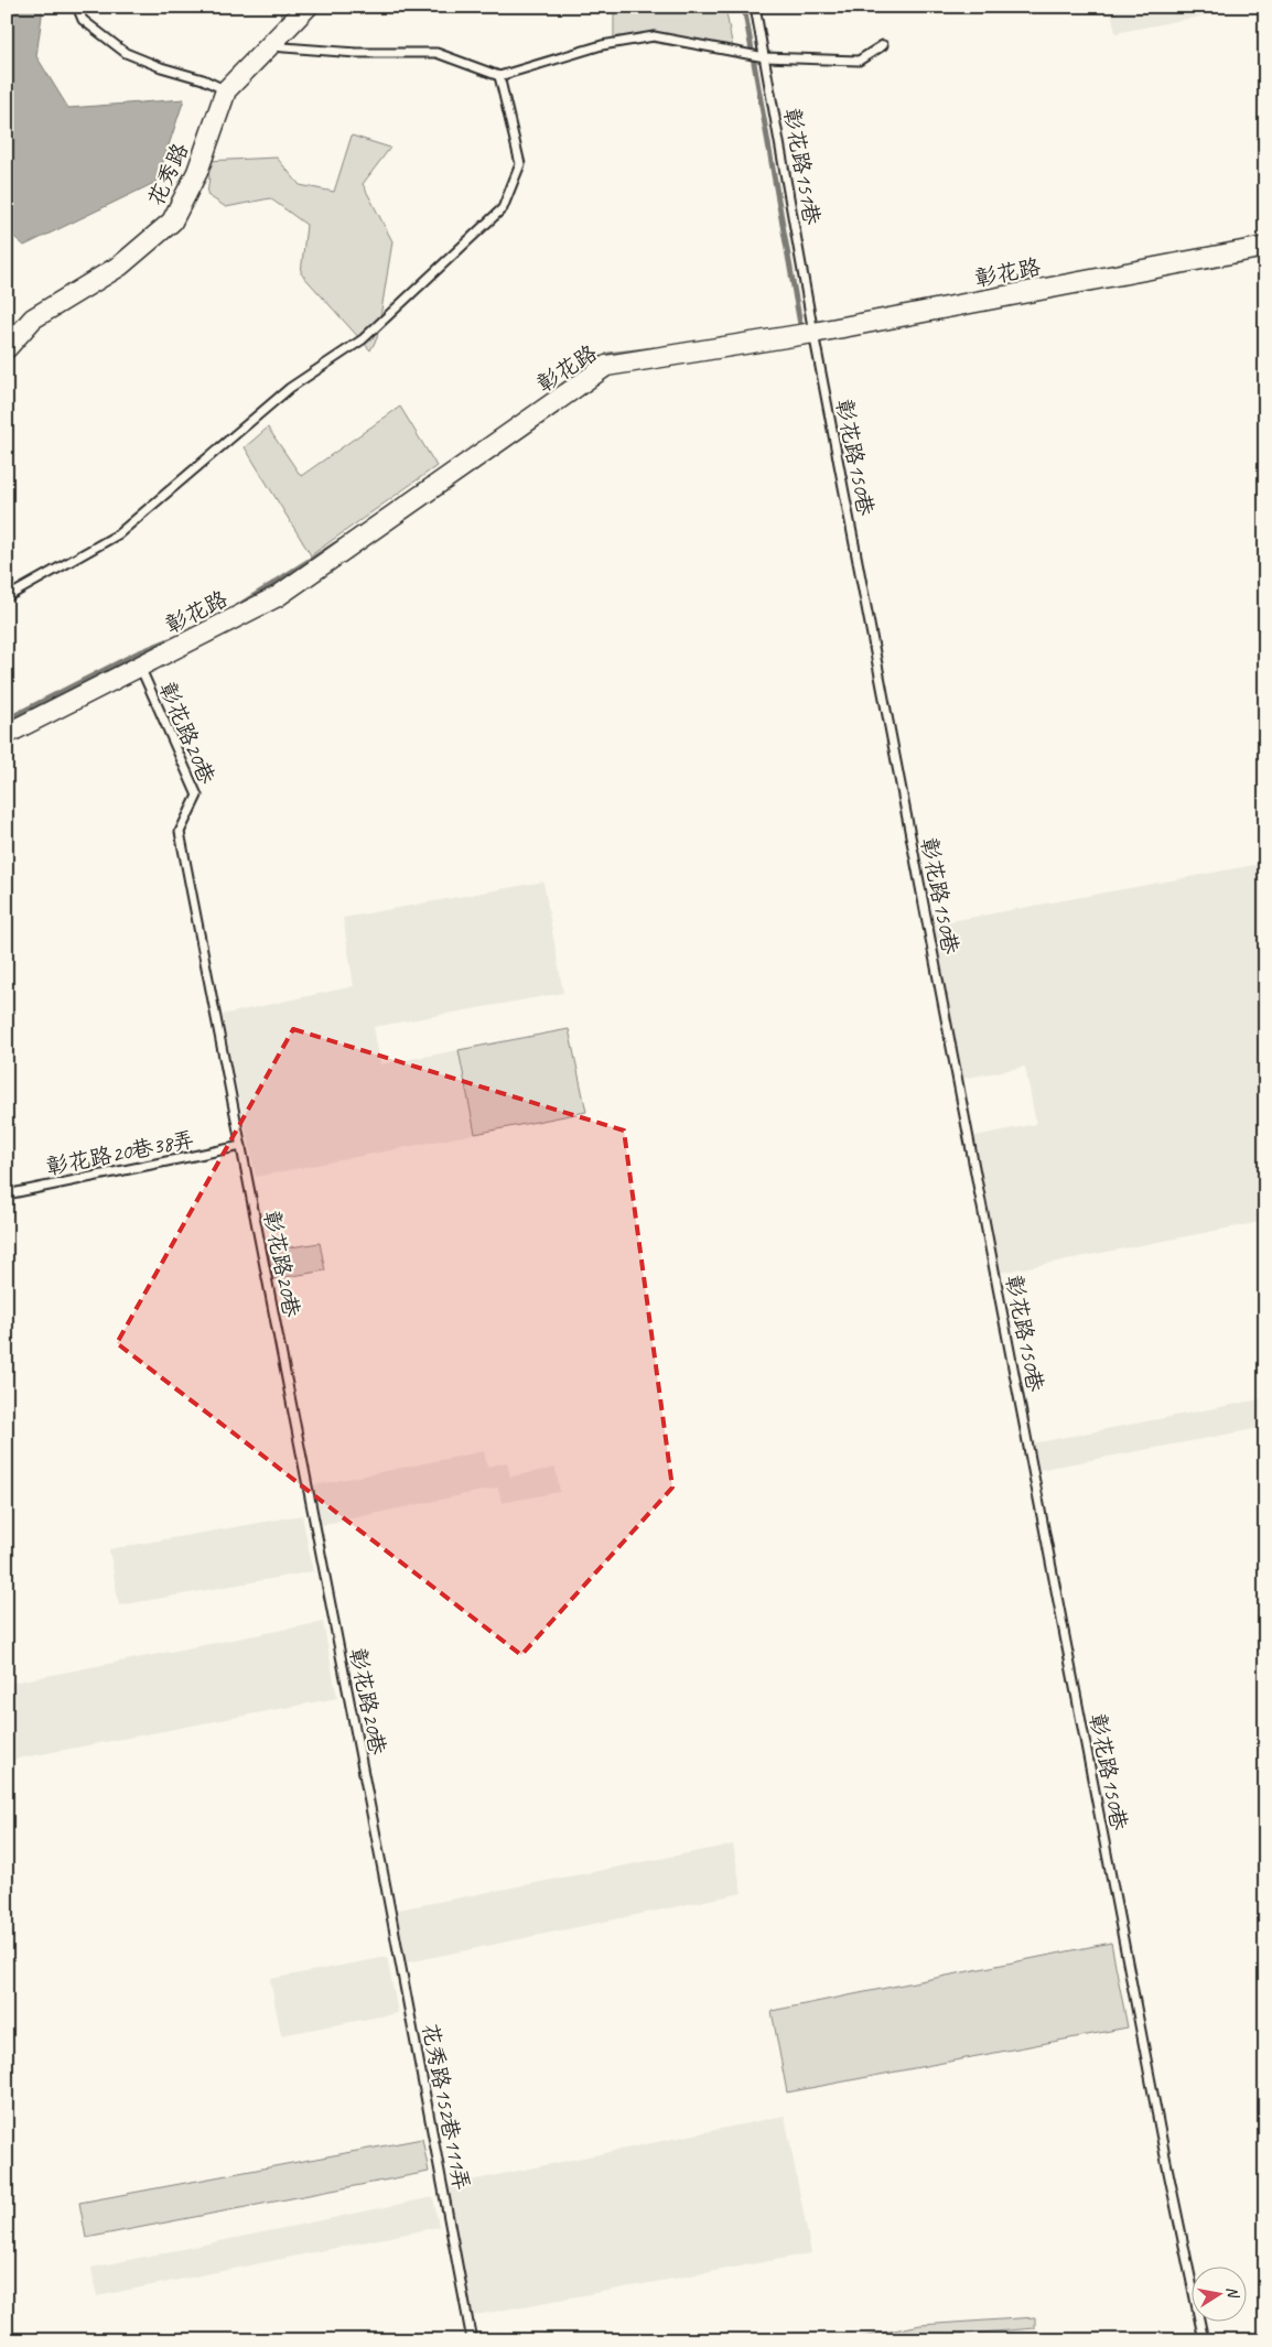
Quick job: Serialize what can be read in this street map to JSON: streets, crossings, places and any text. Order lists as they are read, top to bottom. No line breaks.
{"streets":{"street":["花秀路","彰花路"],"lane":["彰花路151巷","彰花路150巷","彰花路20巷","彰花路20巷38弄","花秀路152巷111弄"]},"crossings":[["彰花路151巷","彰花路"],["彰花路151巷","彰花路150巷"],["彰花路","彰花路150巷"],["彰花路","彰花路20巷"],["彰花路20巷","彰花路20巷38弄"],["彰花路20巷","花秀路152巷111弄"]],"north":"right"}
